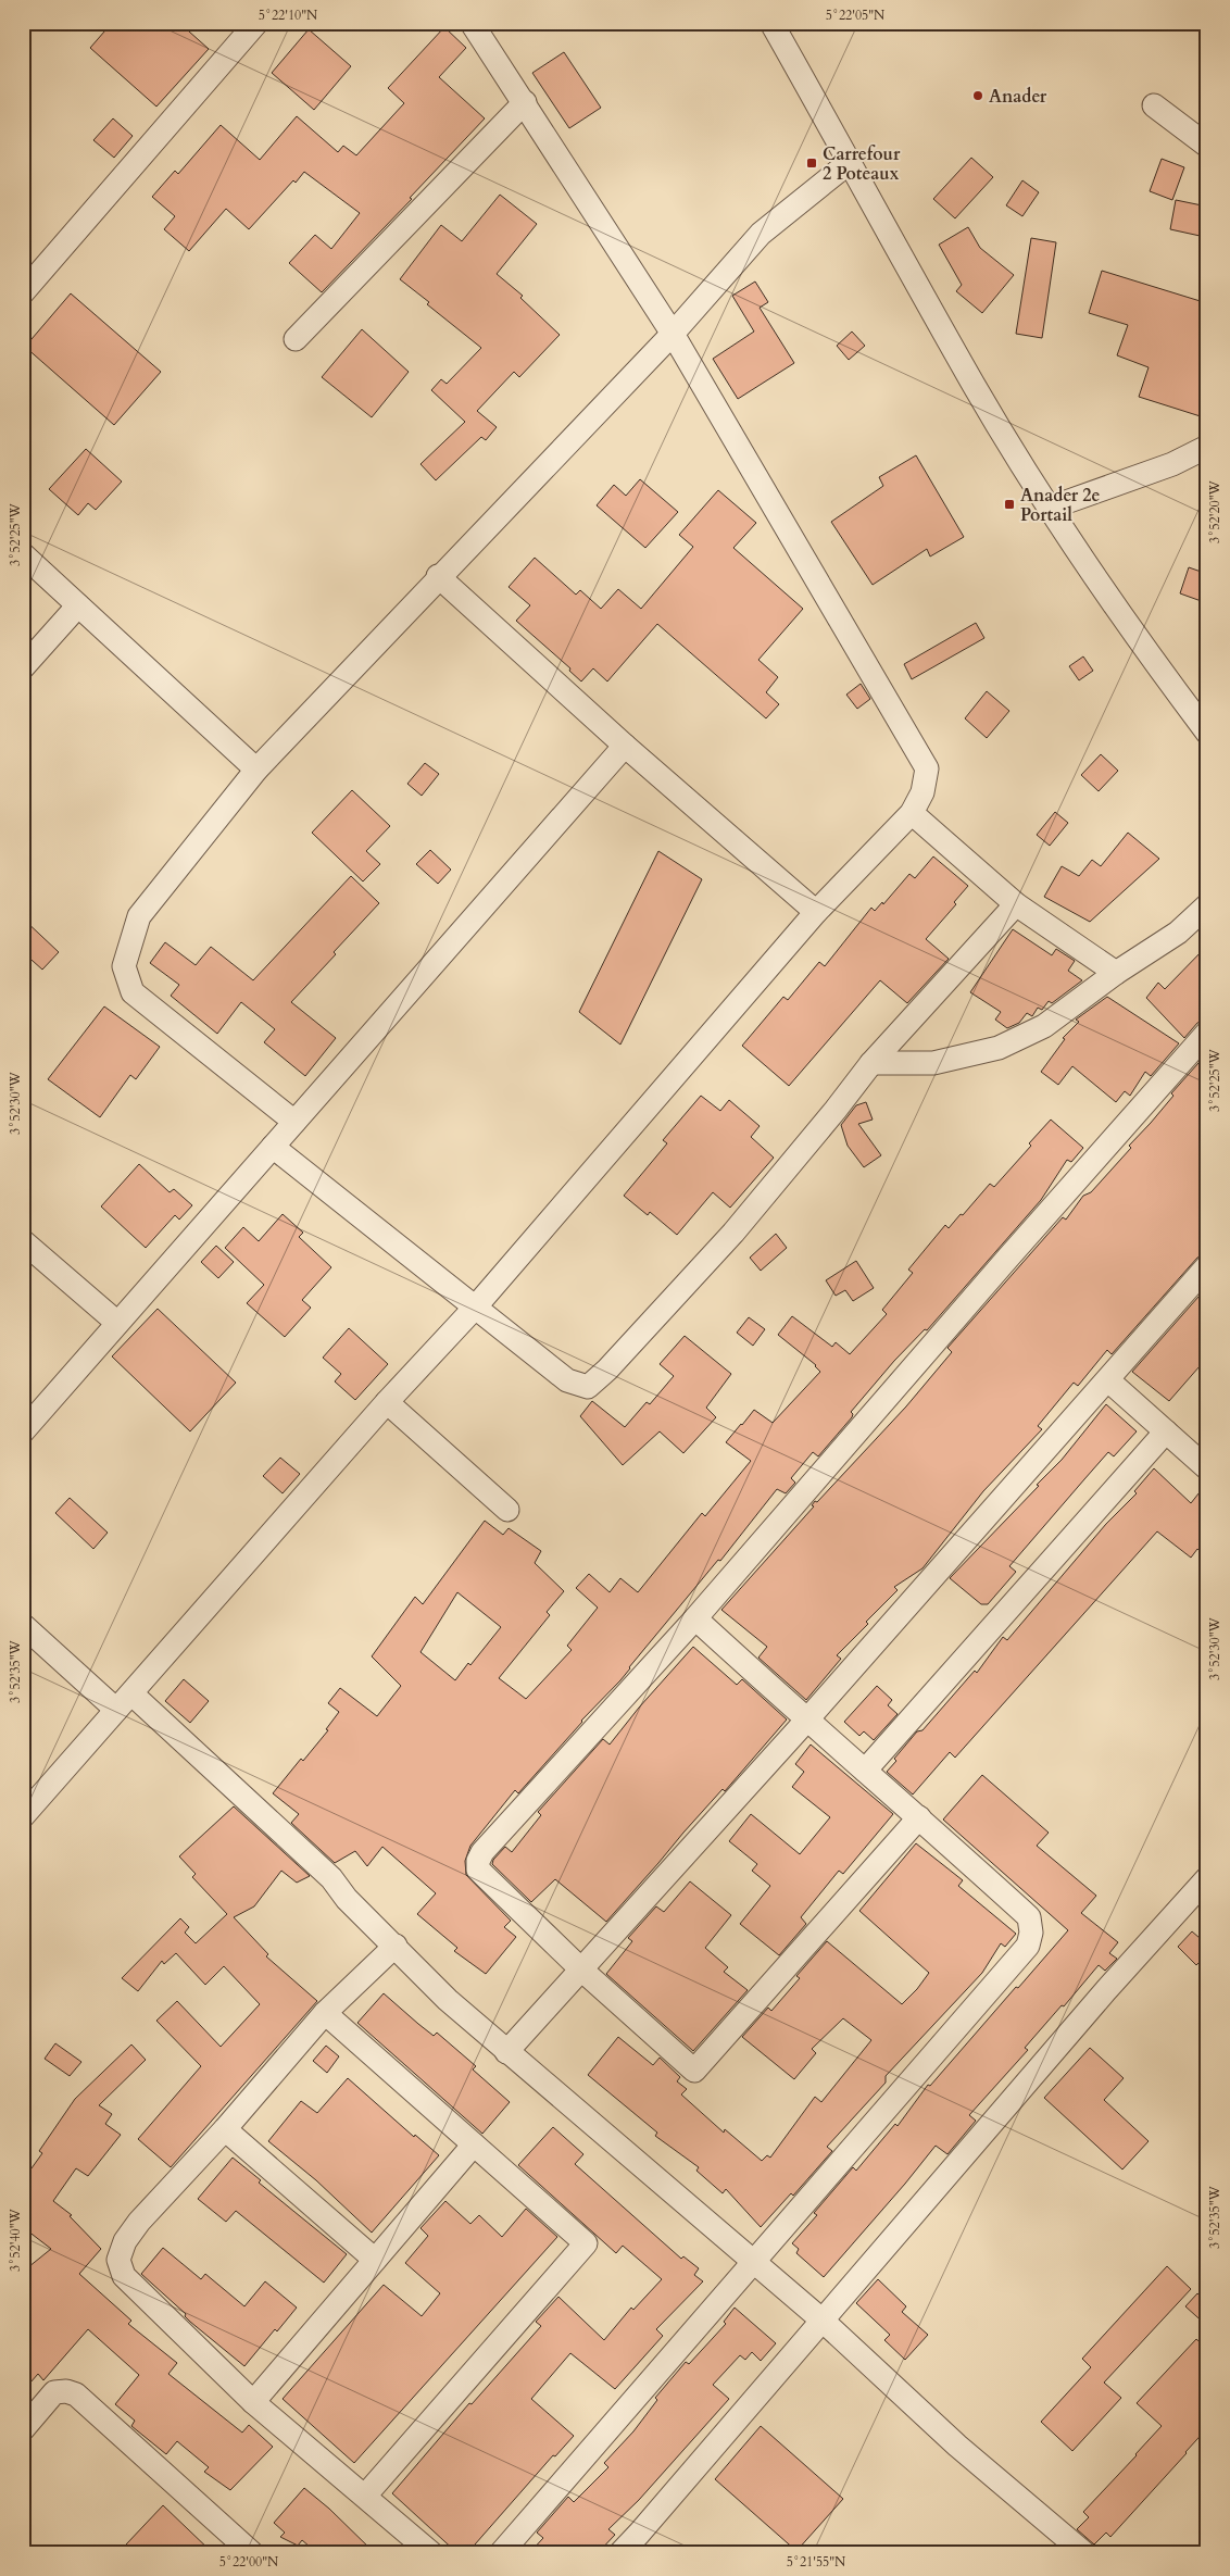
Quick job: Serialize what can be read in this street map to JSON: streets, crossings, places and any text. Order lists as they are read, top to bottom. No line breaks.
{"places":{"other":["Anader"],"transit":["Carrefour 2 Poteaux","Anader 2e Portail"]},"coordinates":["5°22'10\"N","5°22'05\"N","3°52'20\"W","3°52'25\"W","3°52'30\"W","3°52'35\"W","3°52'40\"W","5°22'00\"N","5°21'55\"N"]}
